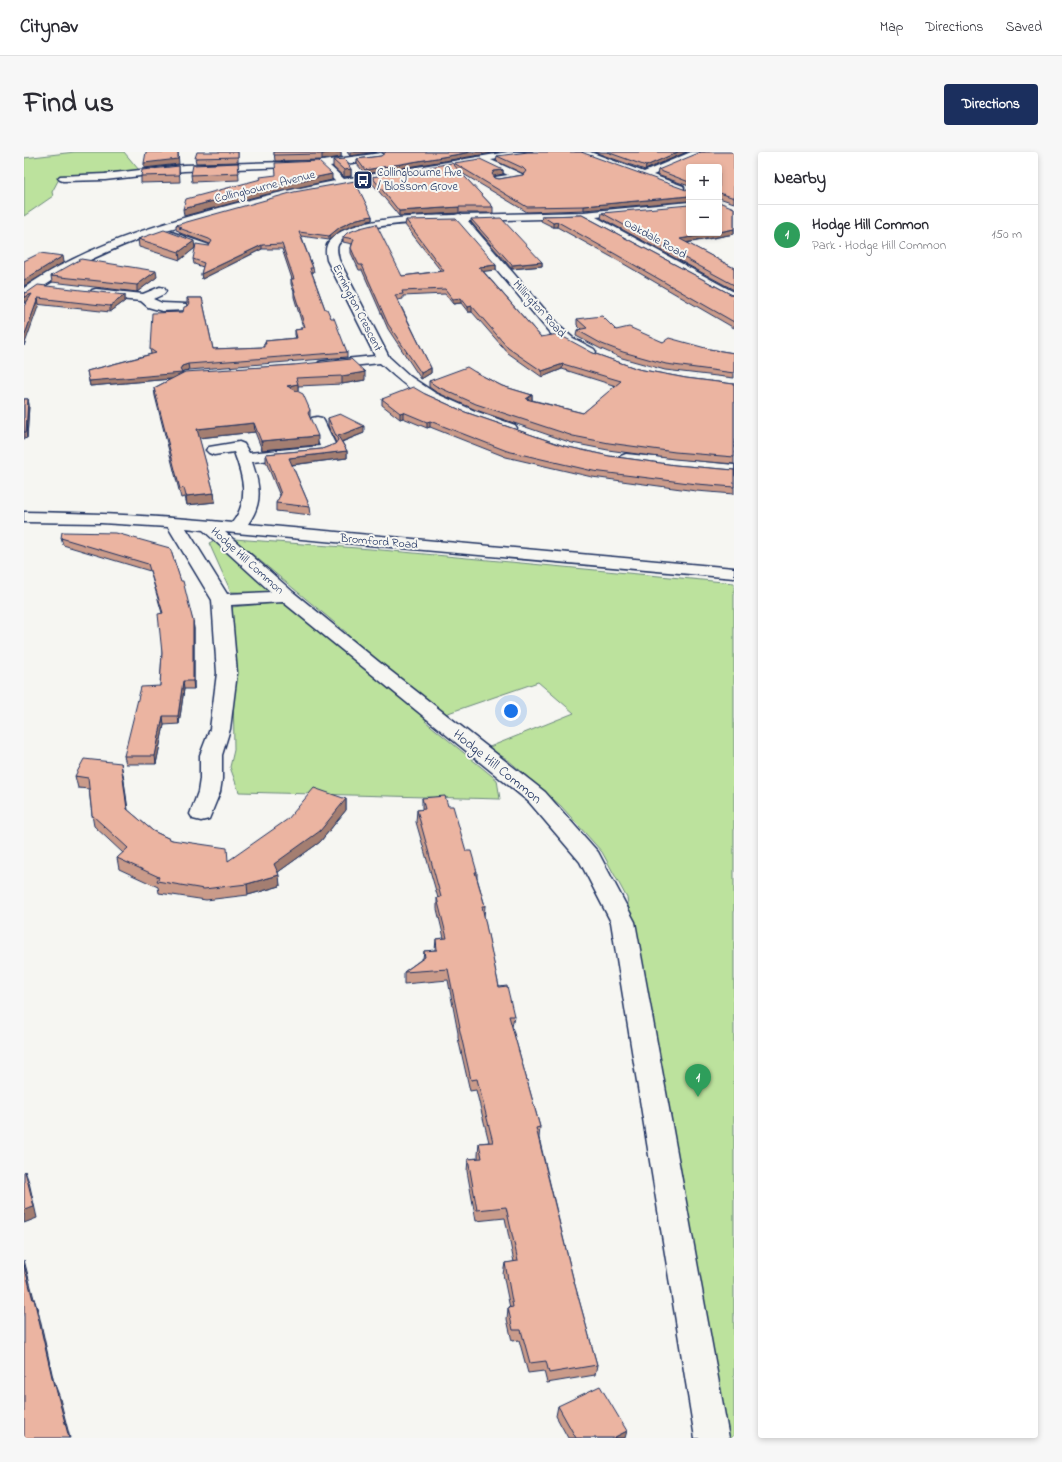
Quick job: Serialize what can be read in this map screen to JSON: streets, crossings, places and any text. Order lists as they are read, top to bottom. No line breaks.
{"streets":{"street":["Collingbourne Avenue","Oakdale Road","Ermington Crescent","Millington Road","Bromford Road","Hodge Hill Common"]},"crossings":[["Oakdale Road","Ermington Crescent"],["Ermington Crescent","Millington Road"],["Bromford Road","Hodge Hill Common"]],"places":{"bus stop":["Collingbourne Ave / Blossom Grove"]},"page":{"header":"Citynav","nav":["Map","Directions","Saved"],"title":"Find us","buttons":"Directions","heading":"Nearby","map_buttons":["+","−"],"list":[{"mark":"1","name":"Hodge Hill Common","note":"Park · Hodge Hill Common","value":"150 m"}],"pins":"1"}}
